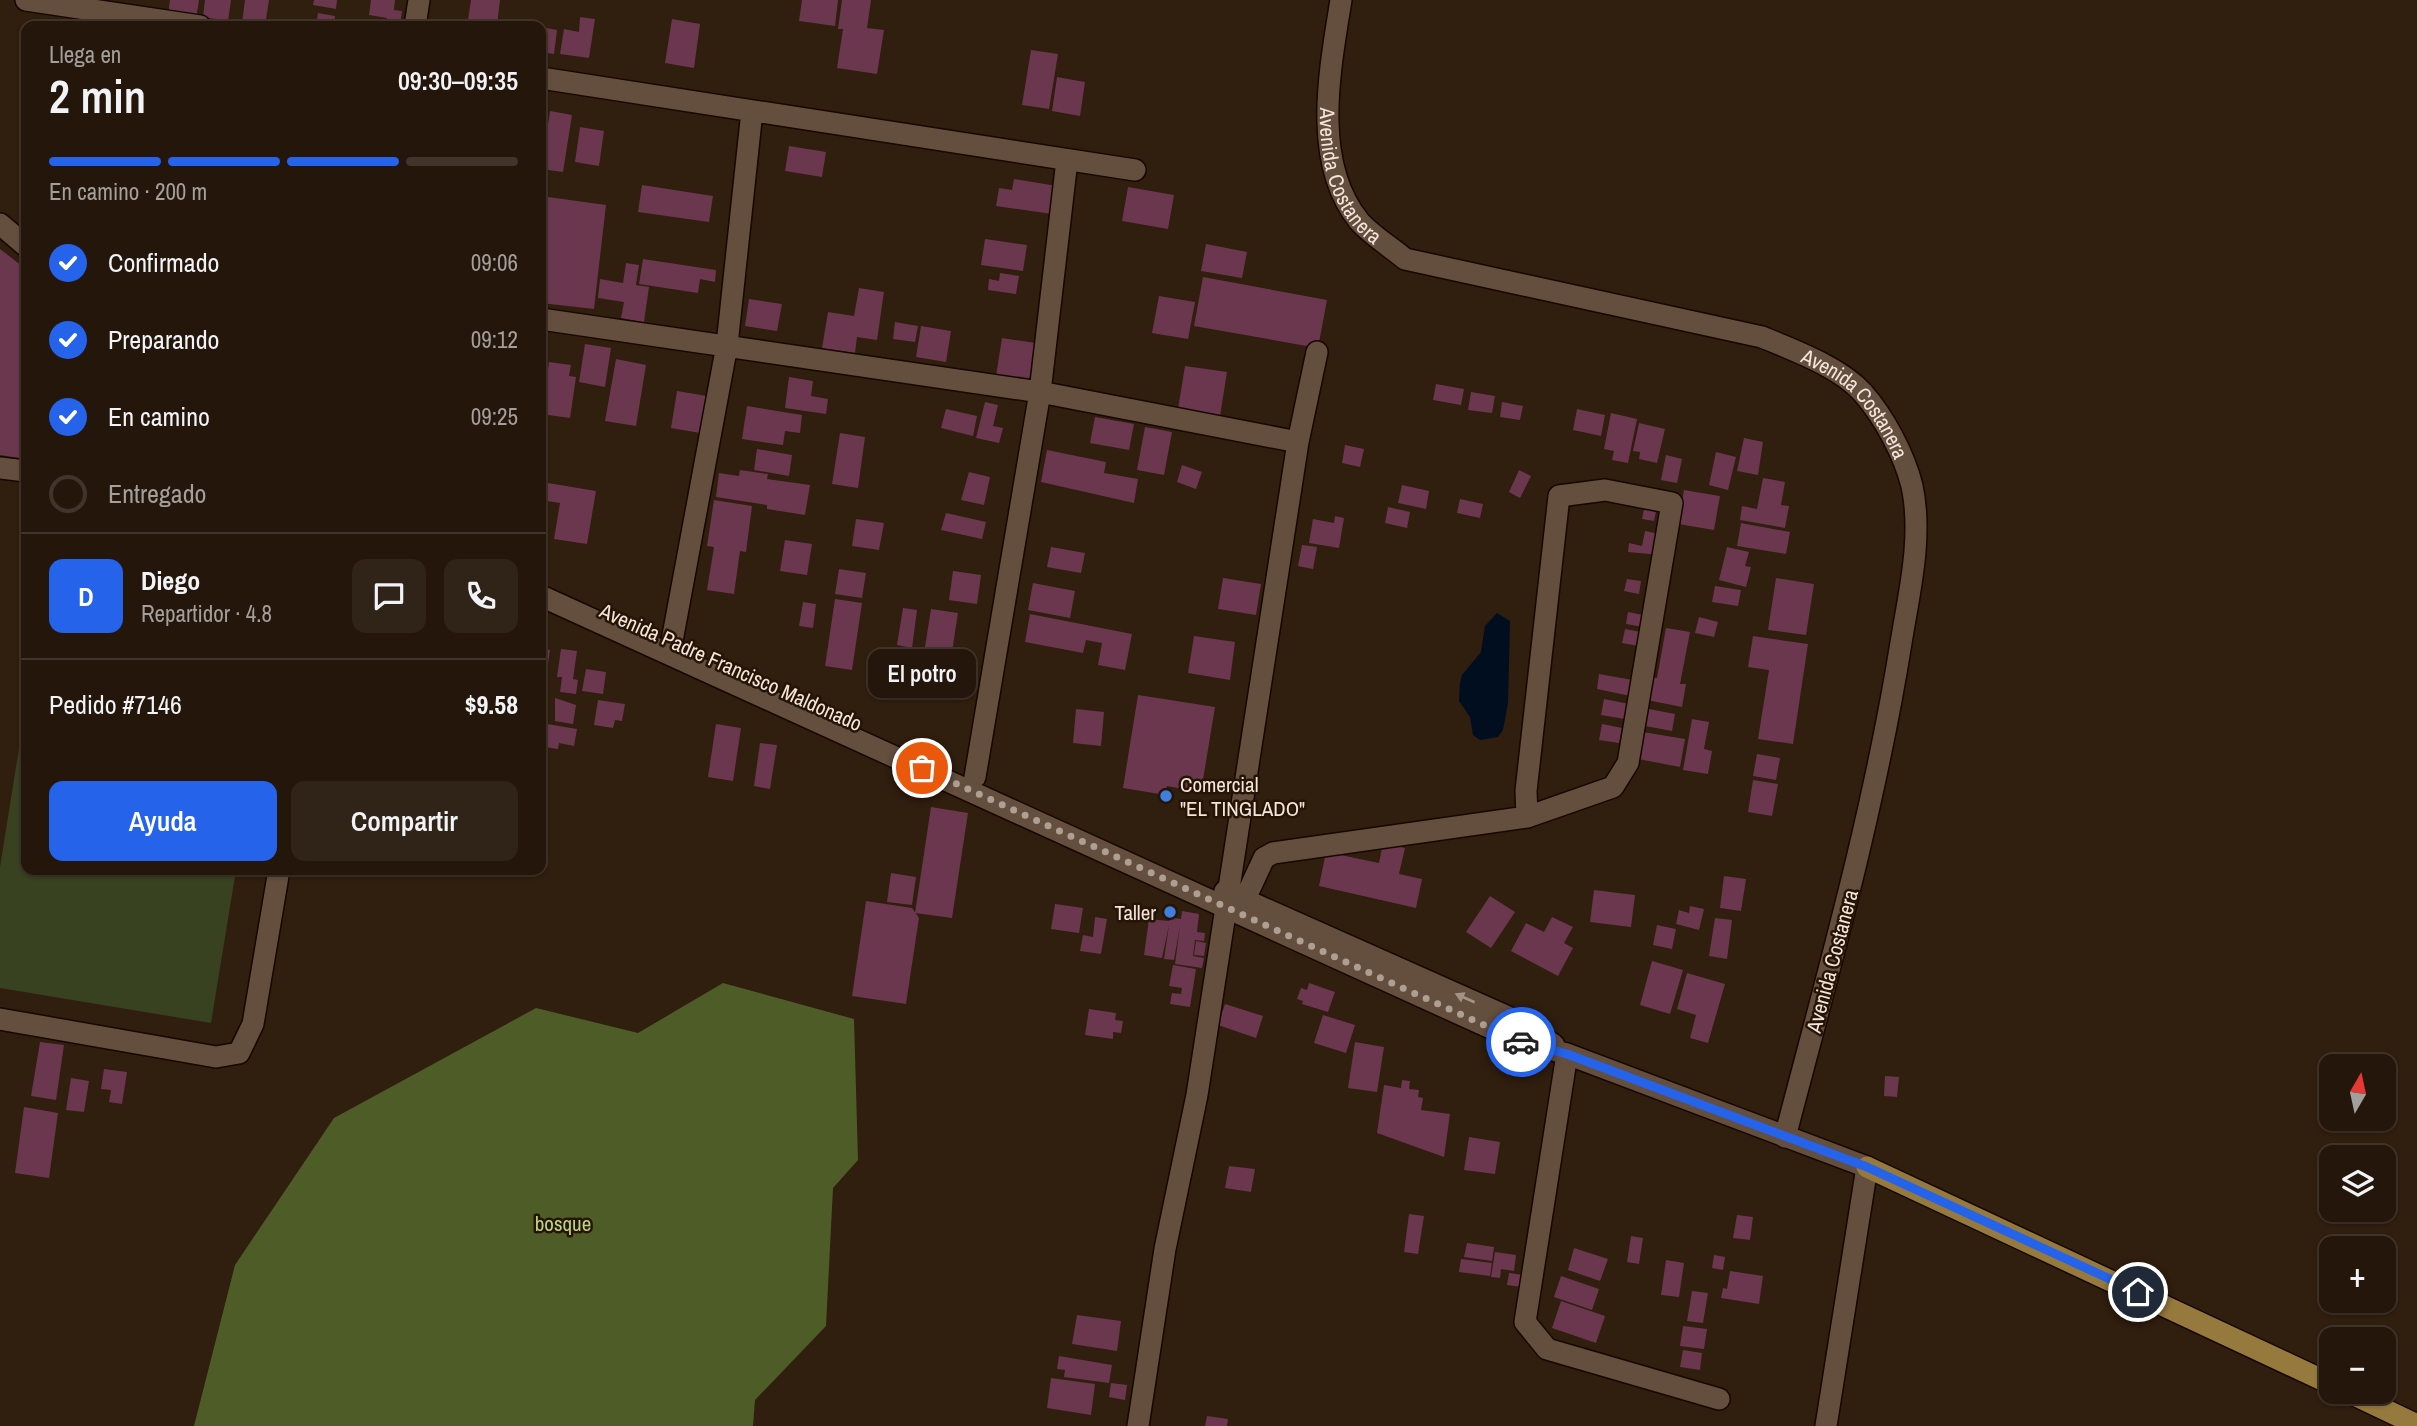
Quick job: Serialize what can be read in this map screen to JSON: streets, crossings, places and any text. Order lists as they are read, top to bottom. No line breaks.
{"streets":{"street":["Avenida Costanera","Avenida Padre Francisco Maldonado"]},"crossings":[["Avenida Costanera","Avenida Padre Francisco Maldonado"]],"parks":["bosque"],"places":["El potro","Comercial \"EL TINGLADO\"","Taller"],"north":"top","page":{"heading":["2 min","Llega en","09:30–09:35"],"panel":["Diego","Repartidor · 4.8","Pedido #7146","$9.58"],"bar":"En camino · 200 m","list":[["Confirmado","09:06"],["Preparando","09:12"],["En camino","09:25"],"Entregado"],"round":"D","bubble":"El potro","buttons":["Ayuda","Compartir"],"map_buttons":["+","−"]}}
